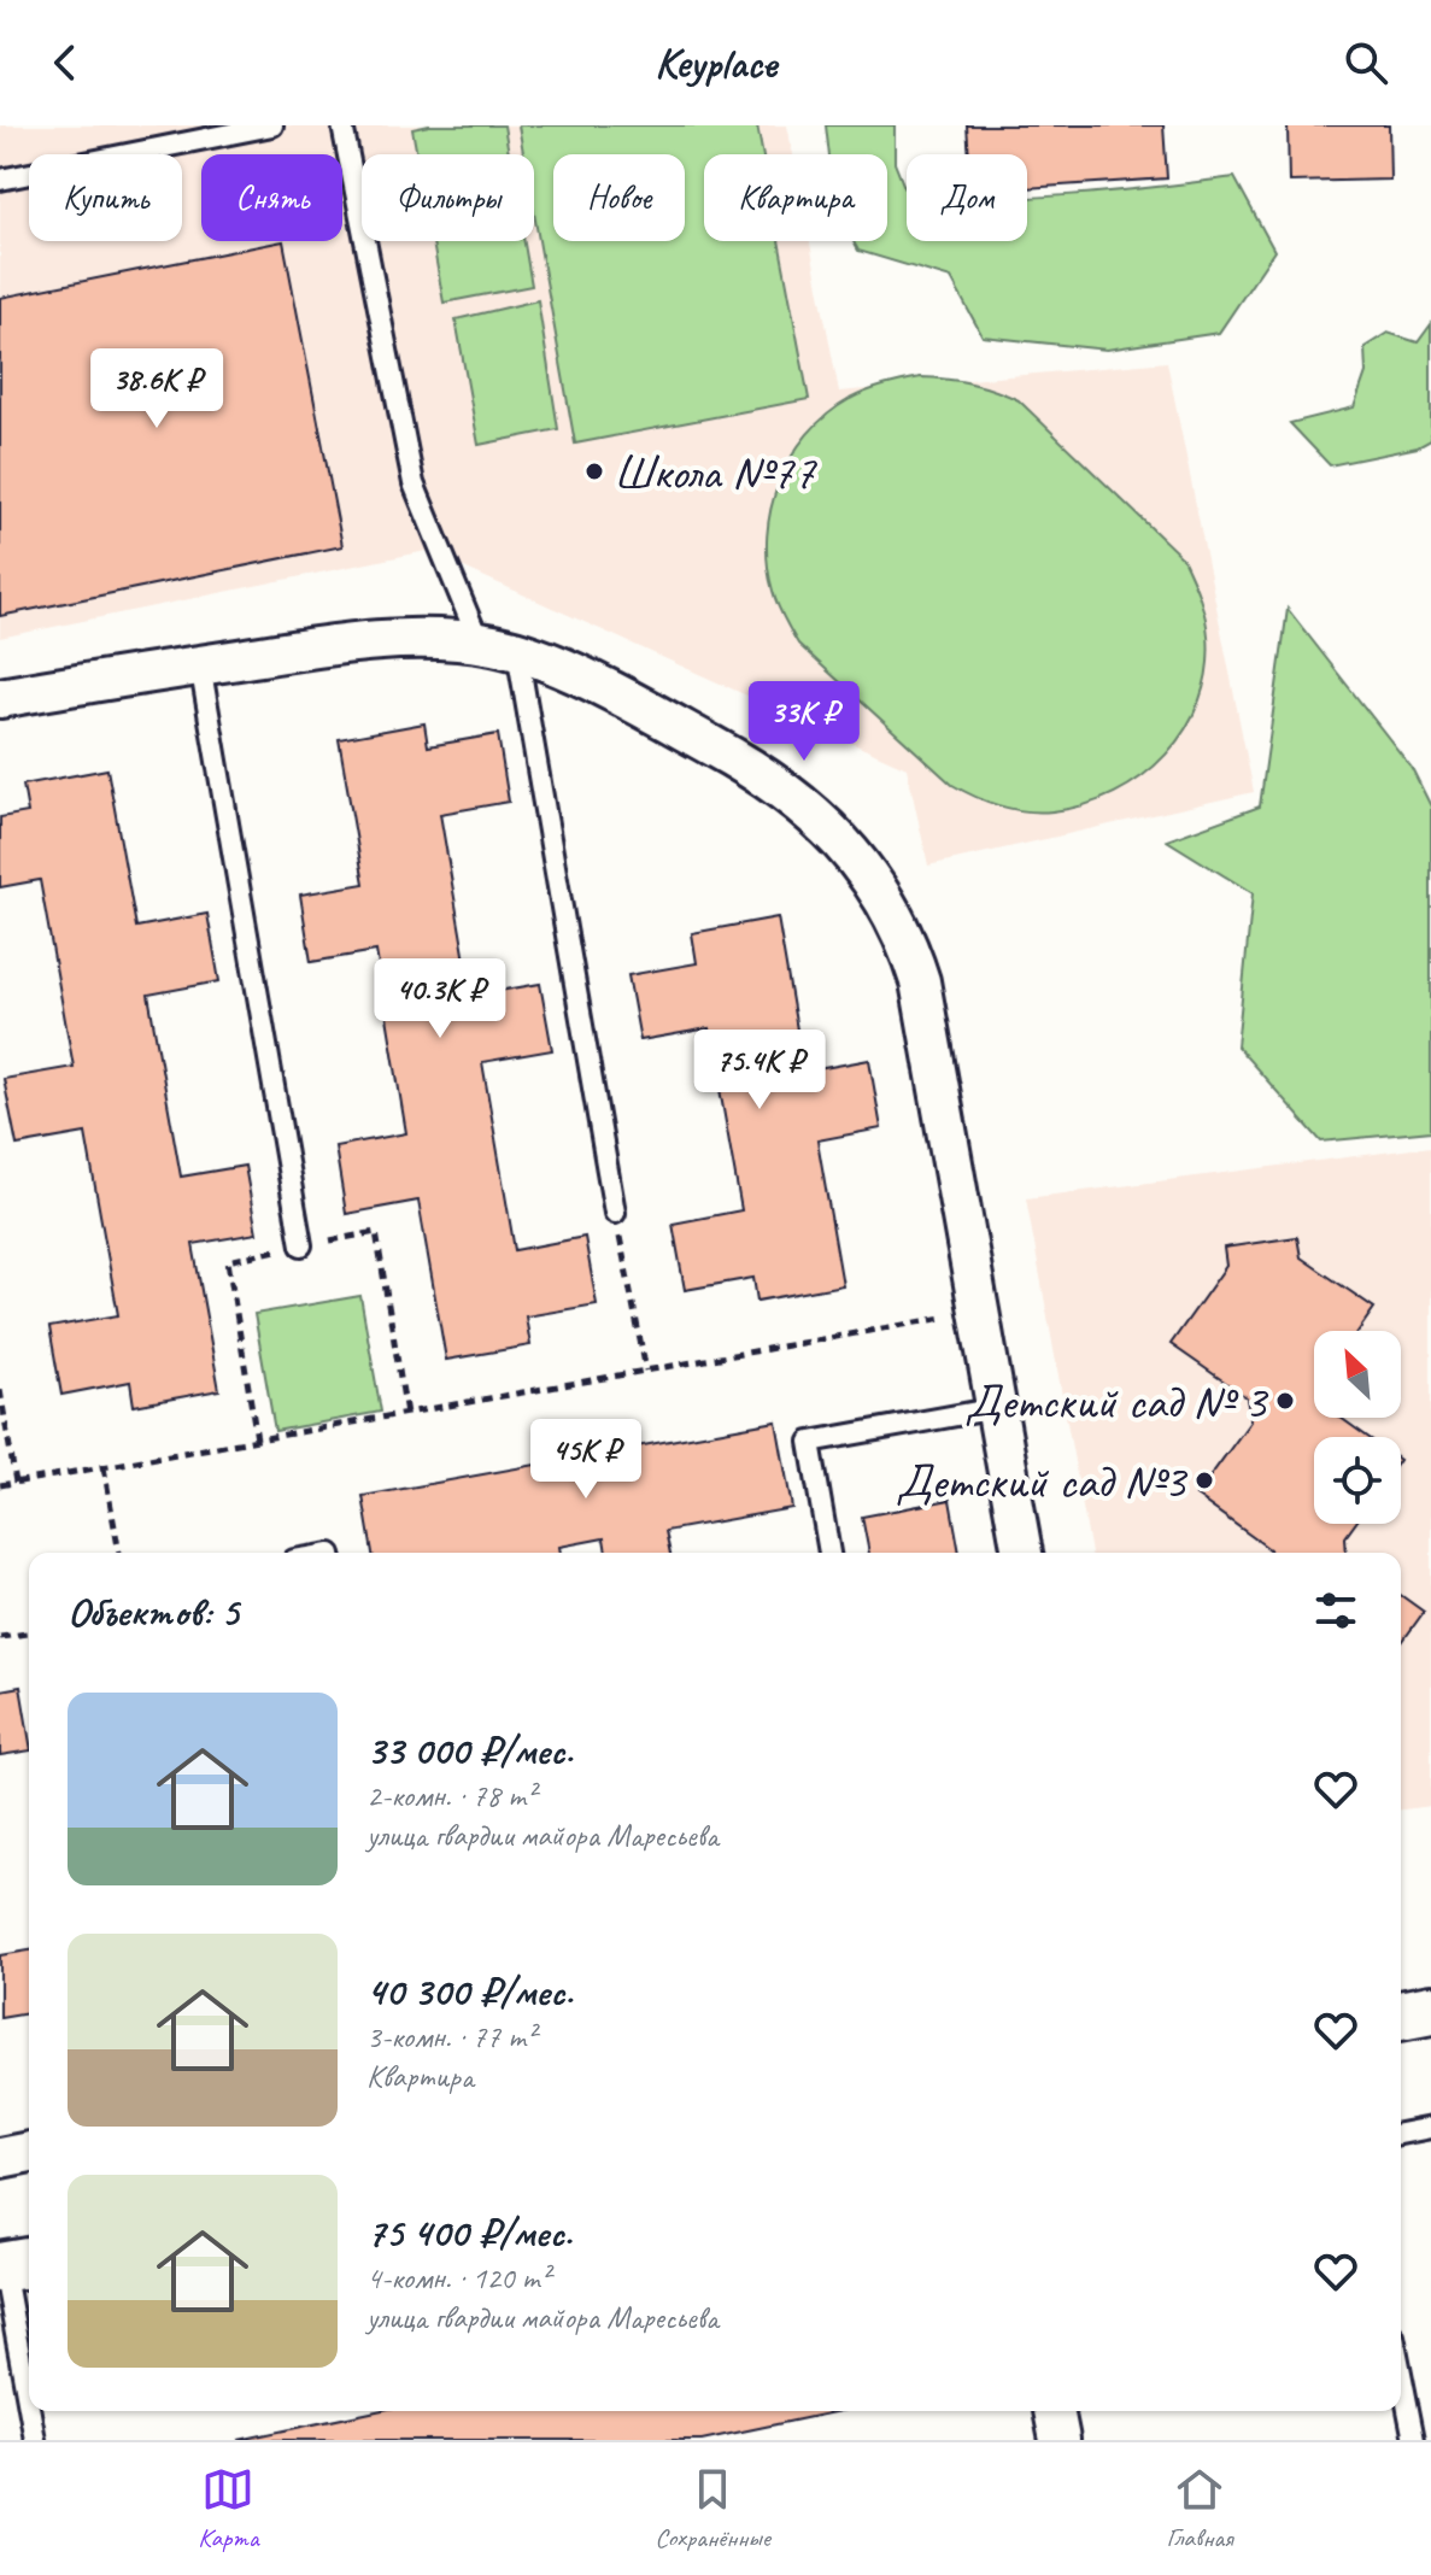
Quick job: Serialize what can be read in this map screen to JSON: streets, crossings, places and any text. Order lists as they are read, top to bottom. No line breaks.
{"places":["Школа №77","Детский сад № 3","Детский сад №3"],"north":"top left","page":{"header":"Keyplace","chip":["Купить","Снять","Фильтры","Новое","Квартира","Дом"],"price":["38.6K ₽","33K ₽","40.3K ₽","75.4K ₽","45K ₽"],"heading":"Объектов: 5","list":[{"name":"33 000 ₽/мес.","note":"2-комн. · 78 m² · улица гвардии майора Маресьева"},{"name":"40 300 ₽/мес.","note":"3-комн. · 77 m² · Квартира"},{"name":"75 400 ₽/мес.","note":"4-комн. · 120 m² · улица гвардии майора Маресьева"}],"tabs":["Карта","Сохранённые","Главная"]}}
